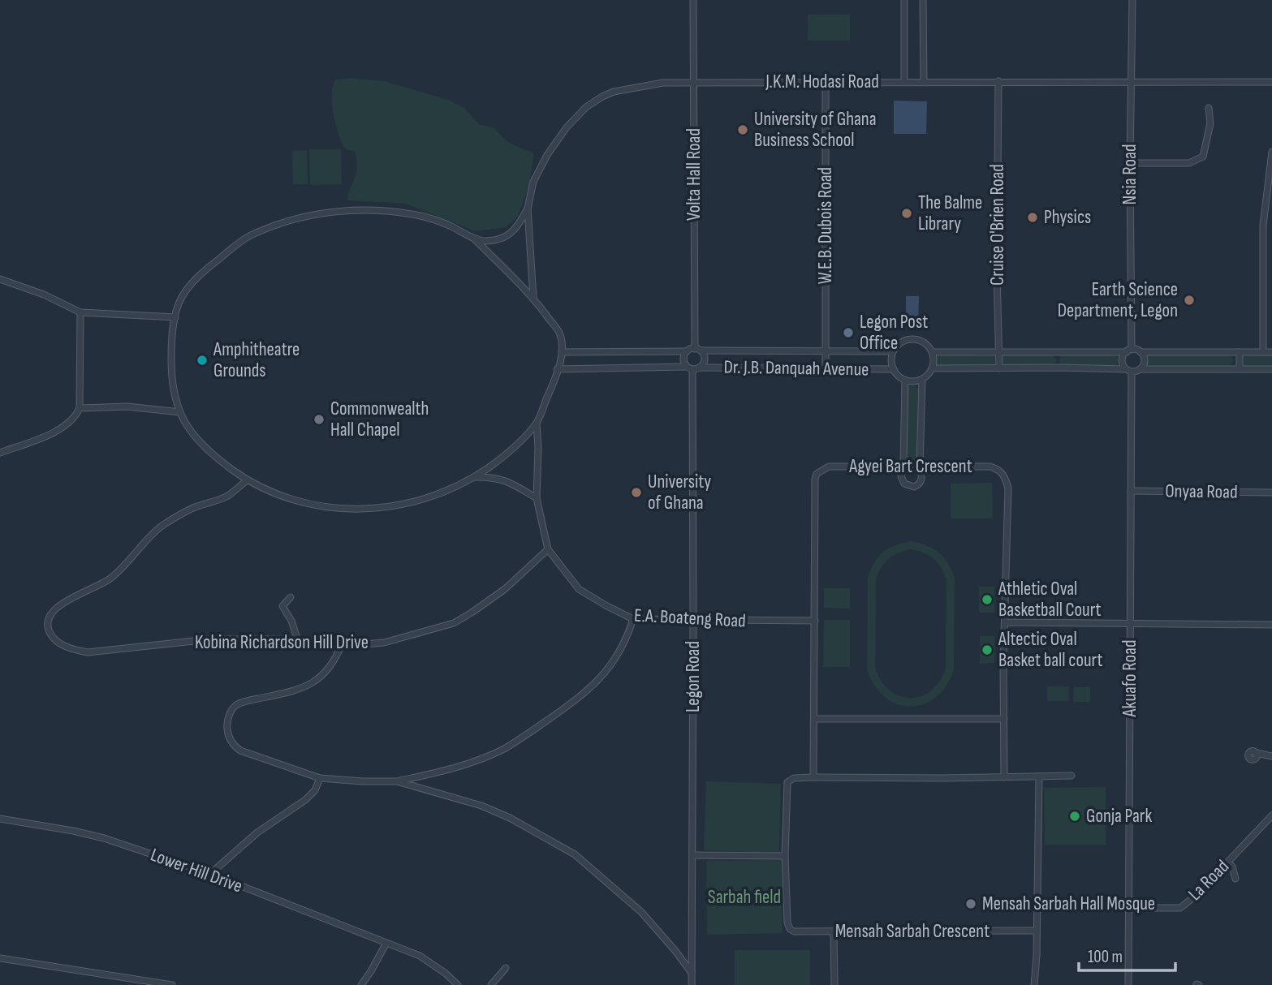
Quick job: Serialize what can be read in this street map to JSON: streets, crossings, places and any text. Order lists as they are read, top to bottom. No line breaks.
{"streets":{"street":["J.K.M. Hodasi Road","Volta Hall Road","Nsia Road","Cruise O'Brien Road","W.E.B. Dubois Road","Dr. J.B. Danquah Avenue","Agyei Bart Crescent","Onyaa Road","E.A. Boateng Road","Kobina Richardson Hill Drive","Legon Road","Akuafo Road","Lower Hill Drive","La Road","Mensah Sarbah Crescent"]},"crossings":[["J.K.M. Hodasi Road","Volta Hall Road"],["J.K.M. Hodasi Road","Nsia Road"],["J.K.M. Hodasi Road","Cruise O'Brien Road"],["J.K.M. Hodasi Road","W.E.B. Dubois Road"],["Volta Hall Road","Dr. J.B. Danquah Avenue"],["Volta Hall Road","Legon Road"],["Nsia Road","Akuafo Road"],["W.E.B. Dubois Road","Dr. J.B. Danquah Avenue"],["Dr. J.B. Danquah Avenue","Legon Road"],["Agyei Bart Crescent","E.A. Boateng Road"],["Agyei Bart Crescent","Mensah Sarbah Crescent"],["Onyaa Road","Akuafo Road"],["E.A. Boateng Road","Kobina Richardson Hill Drive"],["E.A. Boateng Road","Legon Road"],["Akuafo Road","La Road"]],"parks":["Sarbah field"],"places":["University of Ghana Business School","The Balme Library","Physics","Earth Science Department, Legon","Legon Post Office","Amphitheatre Grounds","Commonwealth Hall Chapel","University of Ghana","Athletic Oval Basketball Court","Altectic Oval Basket ball court","Gonja Park","Mensah Sarbah Hall Mosque"],"scale_bar":"100 m"}
